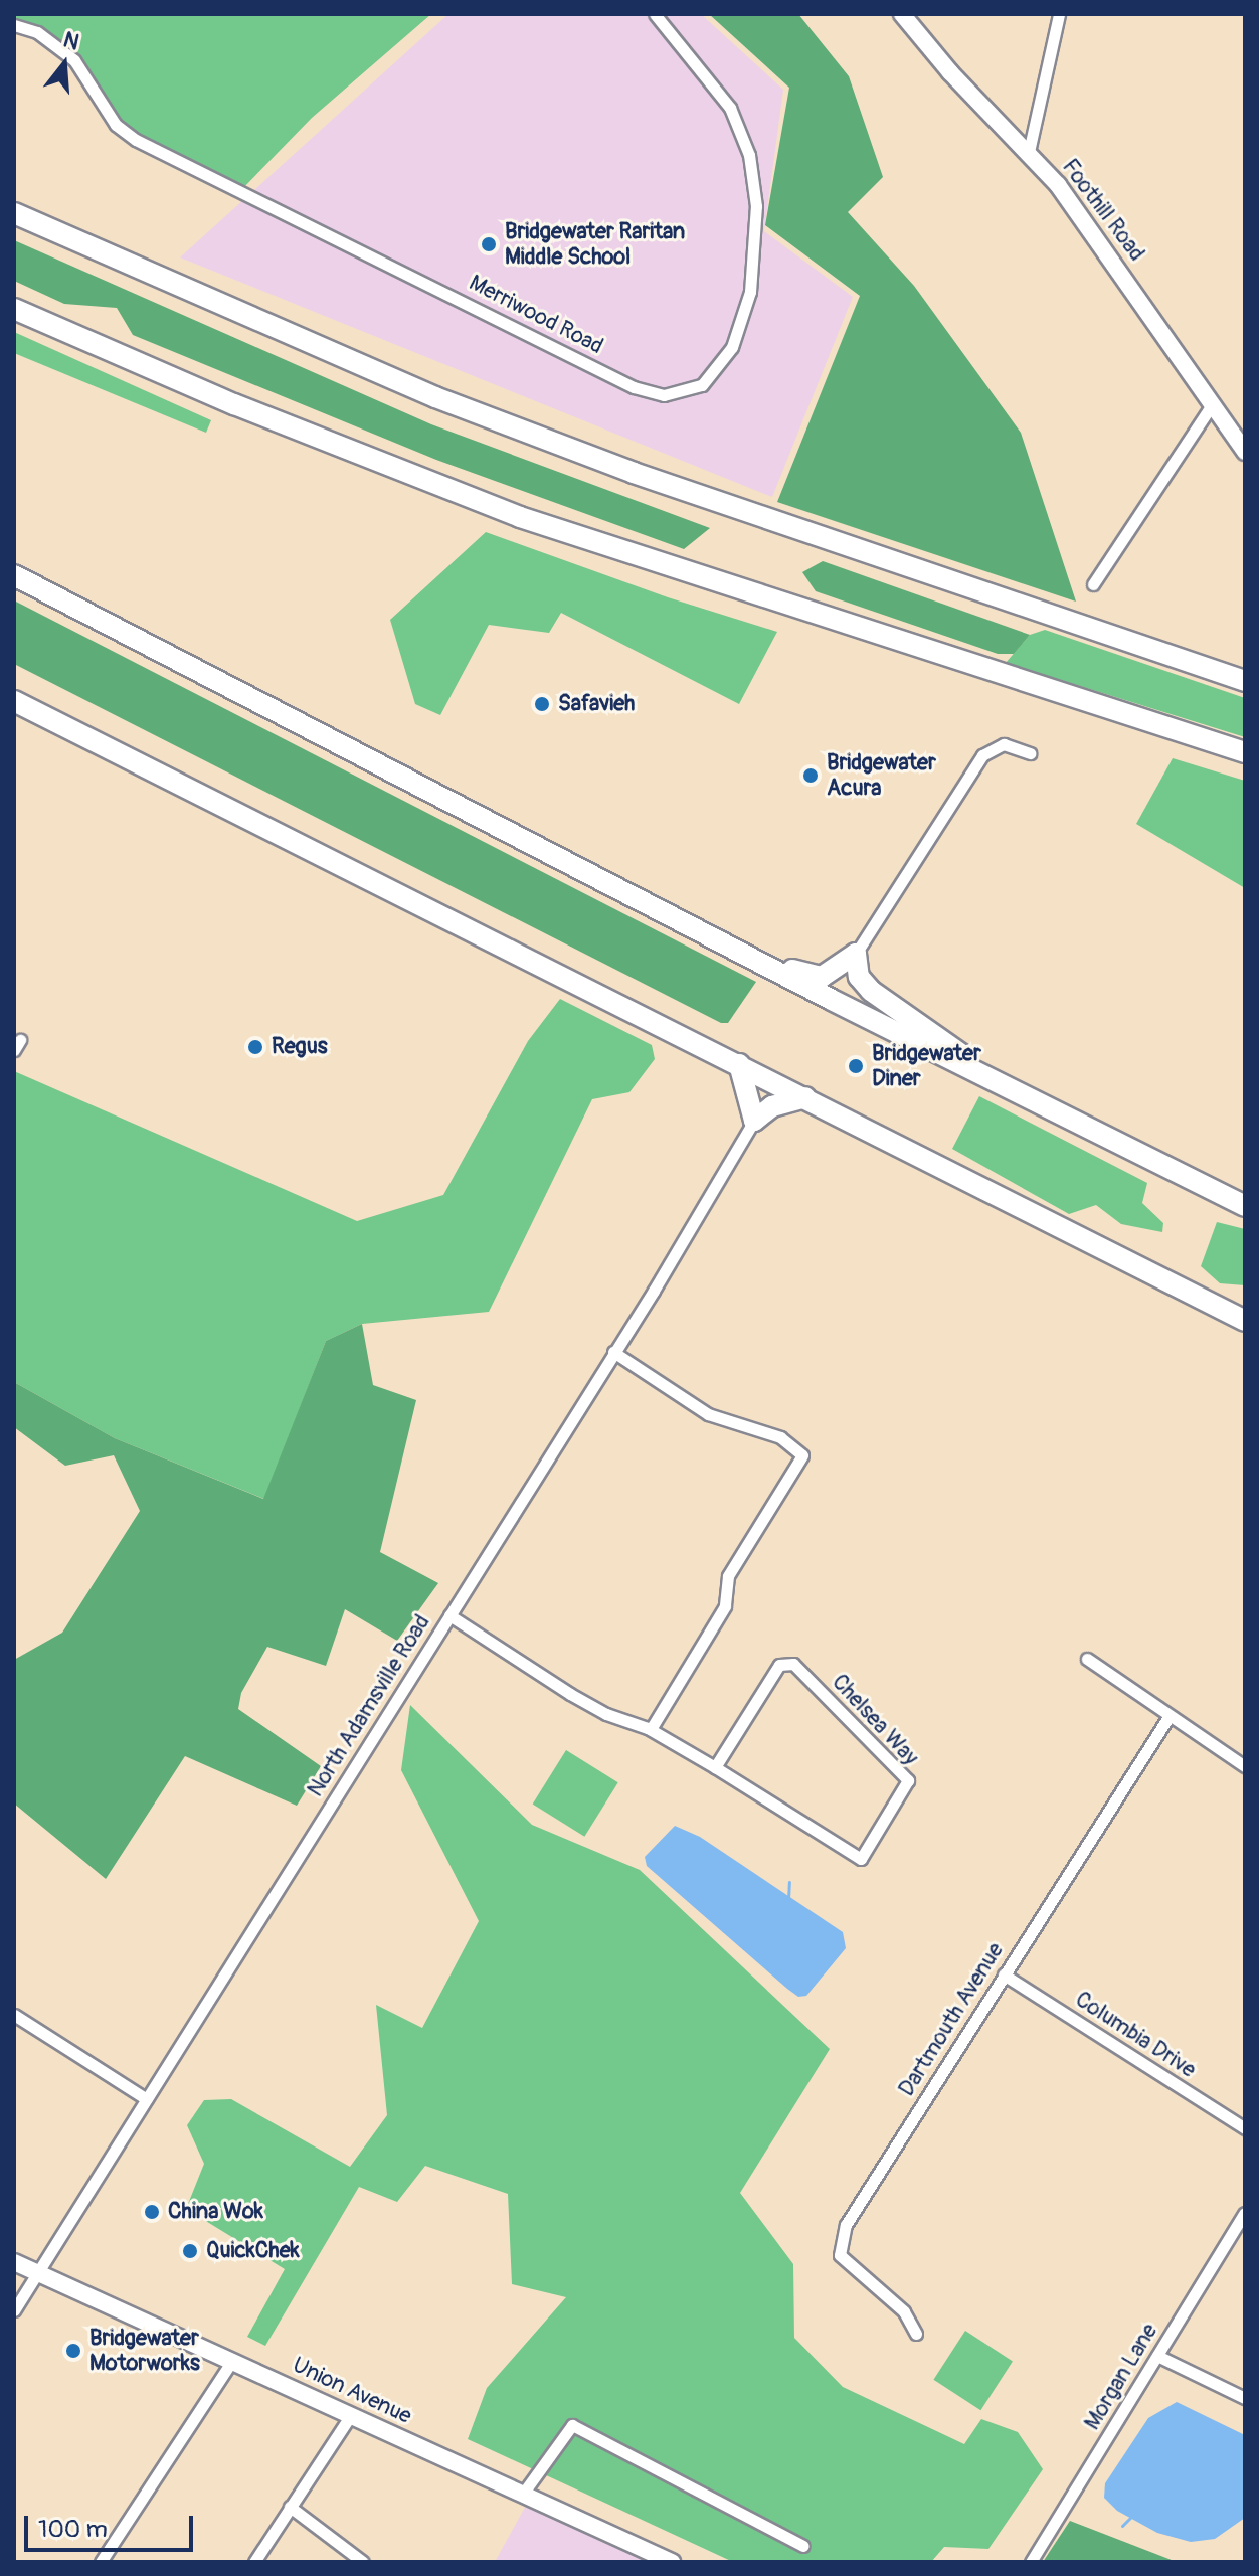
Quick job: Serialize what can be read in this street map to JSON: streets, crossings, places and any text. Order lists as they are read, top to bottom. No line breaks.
{"streets":{"street":["Foothill Road","Merriwood Road","North Adamsville Road","Chelsea Way","Dartmouth Avenue","Columbia Drive","Morgan Lane","Union Avenue"]},"crossings":[["North Adamsville Road","Chelsea Way"],["North Adamsville Road","Union Avenue"],["Dartmouth Avenue","Columbia Drive"]],"places":["Bridgewater Raritan Middle School","Safavieh","Bridgewater Acura","Regus","Bridgewater Diner","China Wok","QuickChek","Bridgewater Motorworks"],"scale_bar":"100 m","north":"top"}
